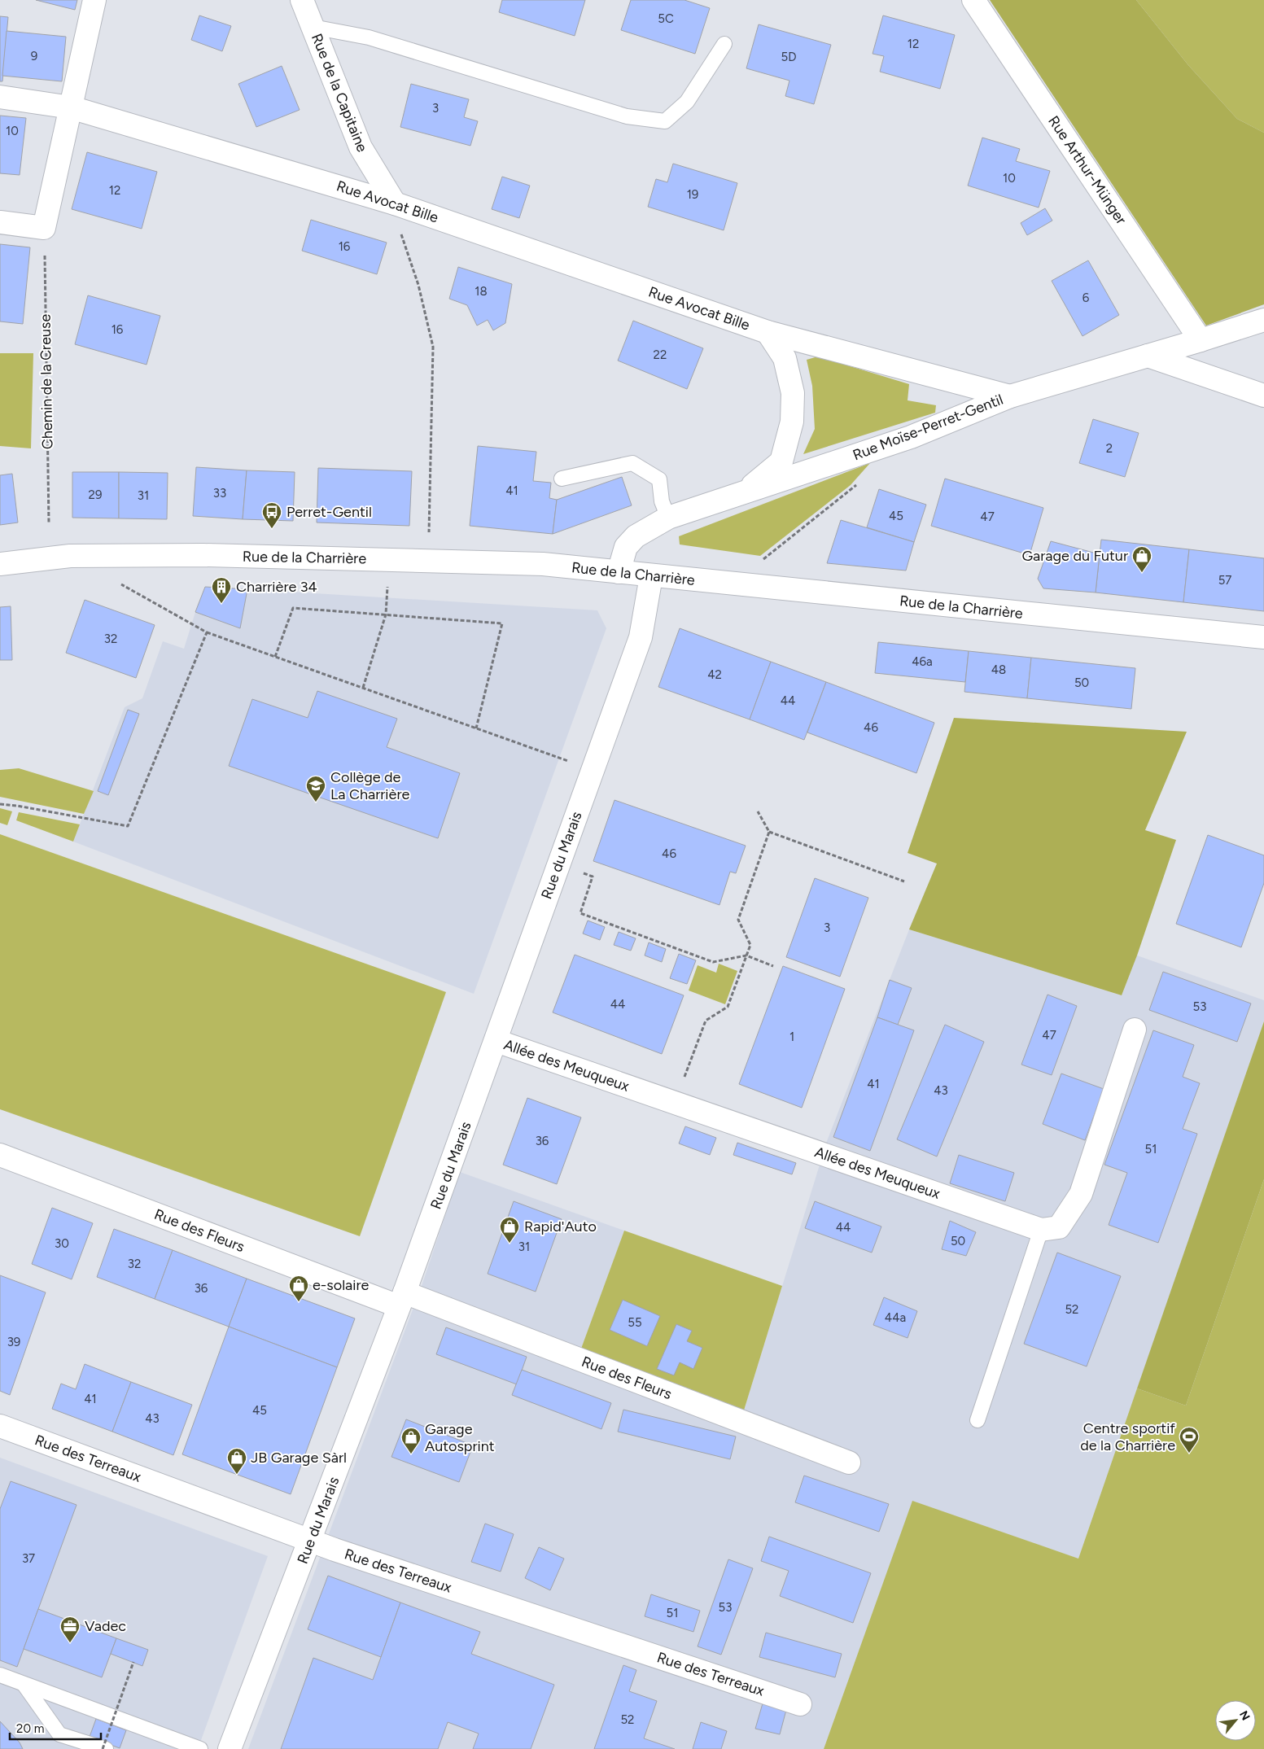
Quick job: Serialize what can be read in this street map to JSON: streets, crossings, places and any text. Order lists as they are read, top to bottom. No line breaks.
{"streets":{"street":["Rue de la Capitaine","Rue Arthur-Münger","Rue Avocat Bille","Rue Moïse-Perret-Gentil","Rue de la Charrière","Rue du Marais","Allée des Meuqueux","Rue des Fleurs","Rue des Terreaux"],"path":["Chemin de la Creuse"]},"crossings":[["Rue de la Capitaine","Rue Avocat Bille"],["Rue Arthur-Münger","Rue Moïse-Perret-Gentil"],["Rue Avocat Bille","Rue Moïse-Perret-Gentil"],["Rue Moïse-Perret-Gentil","Rue de la Charrière"],["Rue de la Charrière","Rue du Marais"],["Rue du Marais","Allée des Meuqueux"],["Rue du Marais","Rue des Fleurs"],["Rue du Marais","Rue des Terreaux"]],"places":{"bus stop":["Perret-Gentil"],"shop":["Garage du Futur","Rapid'Auto","e-solaire","Garage Autosprint","JB Garage Sàrl"],"building":["Charrière 34"],"school or university":["Collège de La Charrière"],"sports":["Centre sportif de la Charrière"],"office":["Vadec"]},"house_numbers":["5C","12","9","5D","3","10","10","12","19","16","18","6","16","22","2","41","33","29","31","45","47","57","32","46a","48","42","50","44","46","46","3","44","53","47","1","41","43","36","51","44","50","30","31","32","36","52","44a","55","39","41","45","43","37","53","51","52"],"scale_bar":"20 m","north":"top right"}
